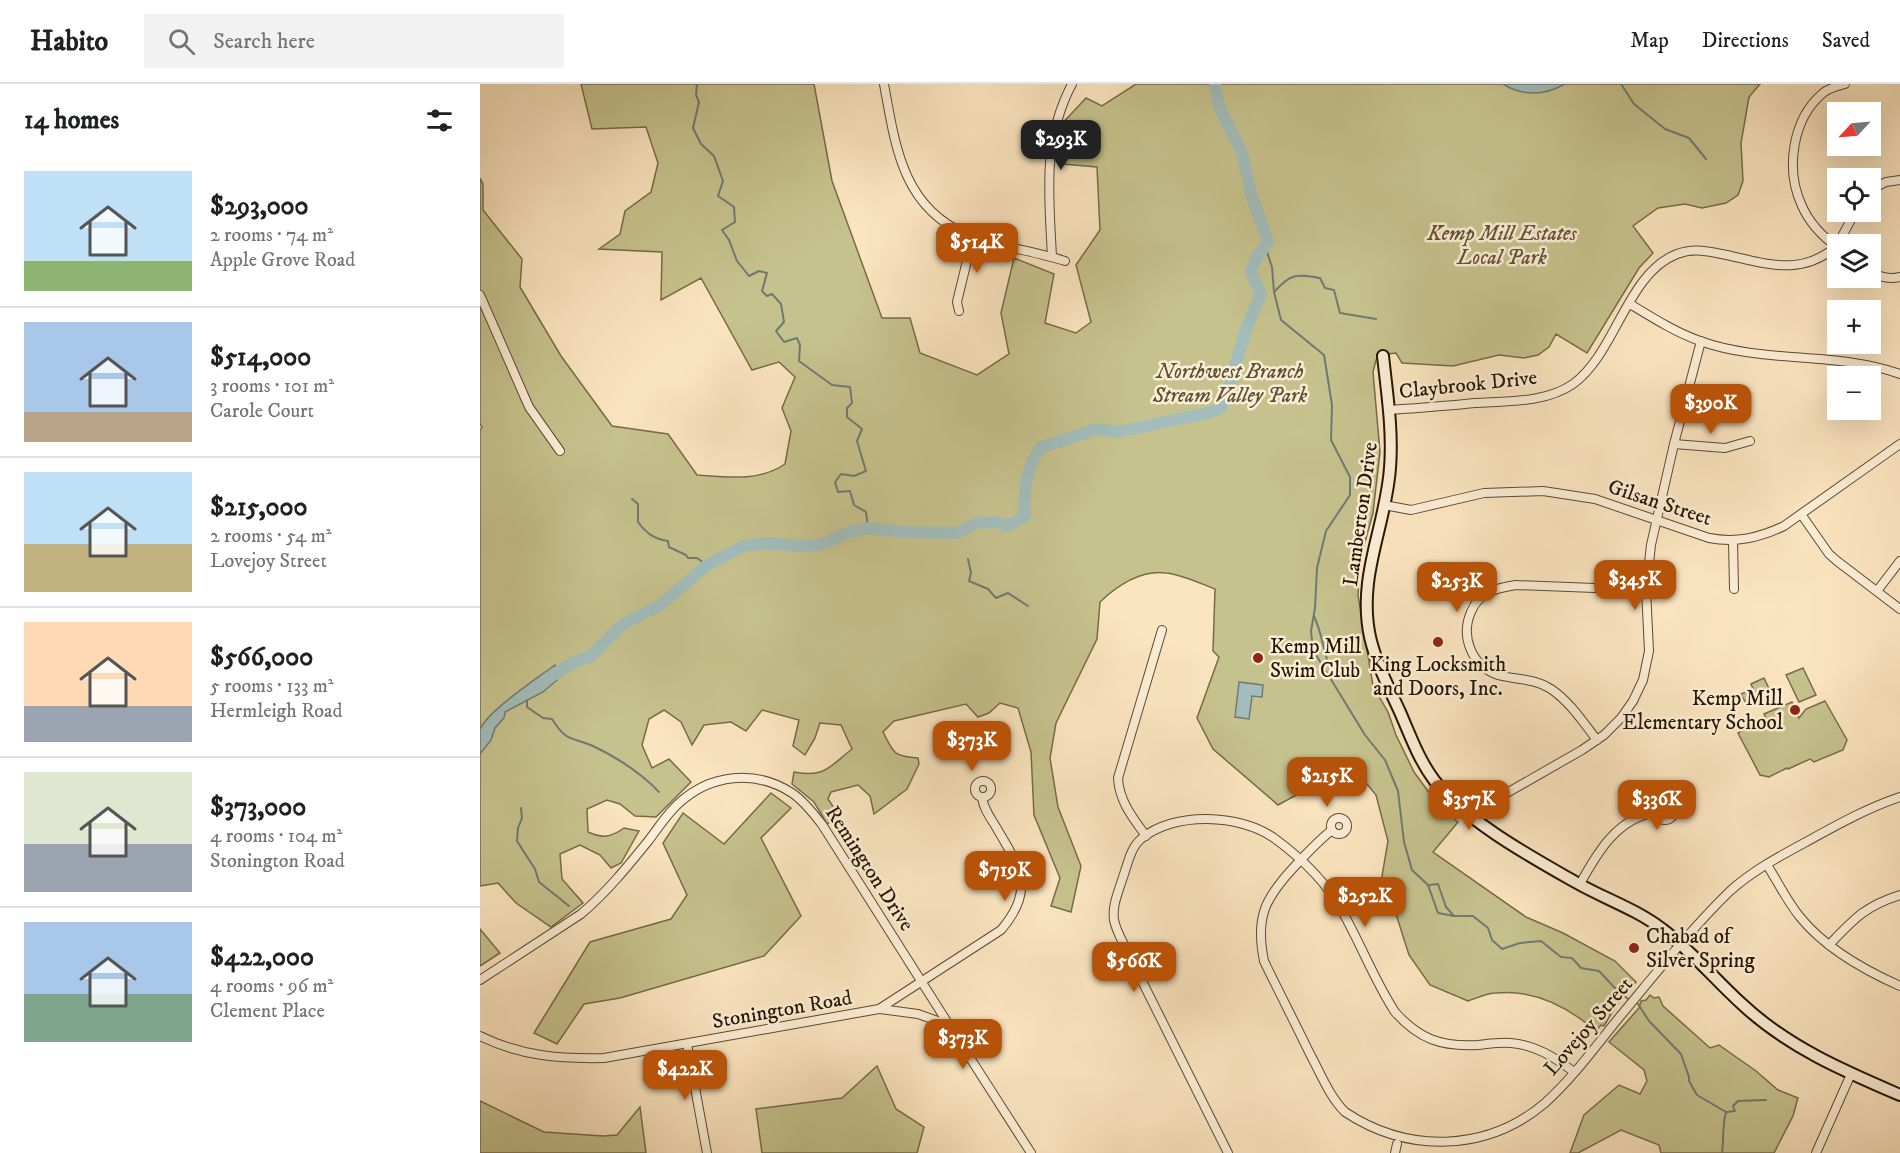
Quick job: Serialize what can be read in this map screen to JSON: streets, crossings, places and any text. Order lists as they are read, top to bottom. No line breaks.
{"streets":{"street":["Claybrook Drive","Gilsan Street","Lamberton Drive","Remington Drive","Stonington Road","Lovejoy Street"]},"crossings":[["Claybrook Drive","Lamberton Drive"],["Gilsan Street","Lamberton Drive"],["Lamberton Drive","Lovejoy Street"],["Remington Drive","Stonington Road"]],"parks":["Kemp Mill Estates Local Park","Northwest Branch Stream Valley Park"],"places":["King Locksmith and Doors, Inc.","Kemp Mill Swim Club","Kemp Mill Elementary School","Chabad of Silver Spring"],"north":"bottom left","page":{"header":"Habito","search":"Search here","nav":["Map","Directions","Saved"],"heading":"14 homes","map_buttons":["+","−"],"price":["$293K","$514K","$390K","$345K","$253K","$373K","$215K","$357K","$336K","$719K","$252K","$566K","$373K","$422K"],"list":[{"name":"$293,000","note":"2 rooms · 74 m² · Apple Grove Road"},{"name":"$514,000","note":"3 rooms · 101 m² · Carole Court"},{"name":"$215,000","note":"2 rooms · 54 m² · Lovejoy Street"},{"name":"$566,000","note":"5 rooms · 133 m² · Hermleigh Road"},{"name":"$373,000","note":"4 rooms · 104 m² · Stonington Road"},{"name":"$422,000","note":"4 rooms · 96 m² · Clement Place"}]}}
